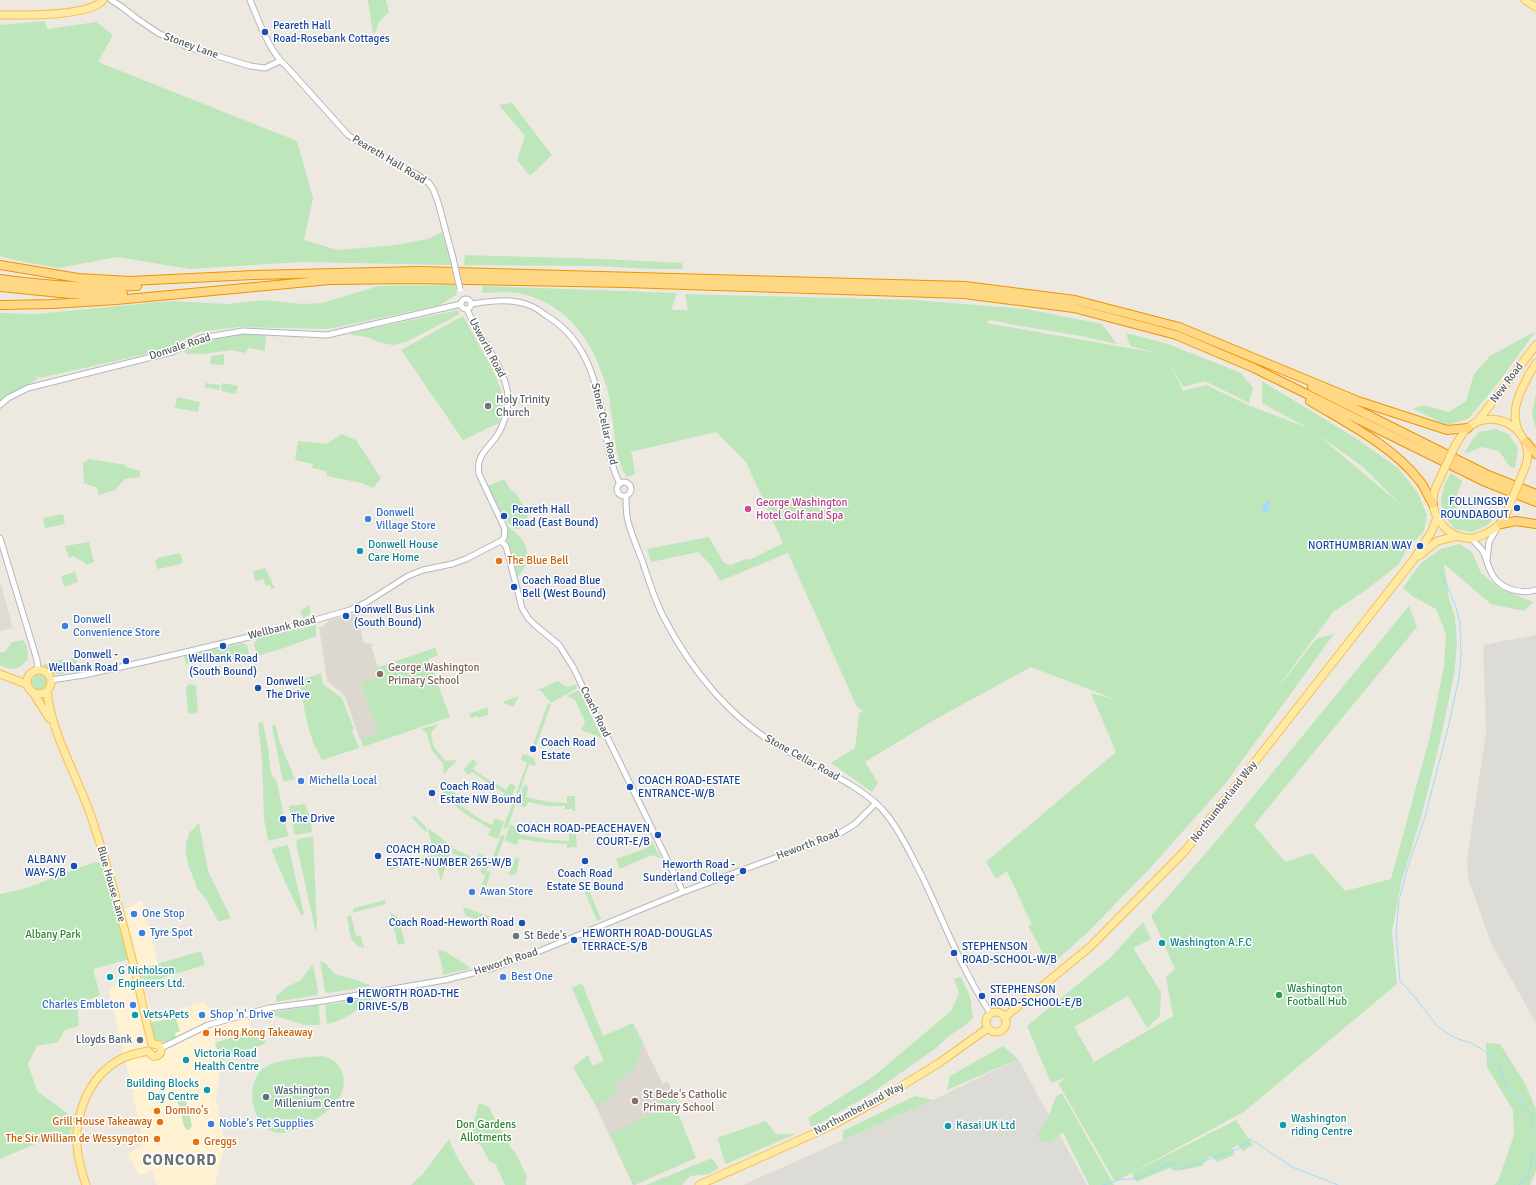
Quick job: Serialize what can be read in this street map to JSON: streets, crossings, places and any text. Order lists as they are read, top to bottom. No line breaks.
{"streets":{"main road":["New Road","Northumberland Way","Blue House Lane"],"street":["Stoney Lane","Peareth Hall Road","Donvale Road","Usworth Road","Stone Cellar Road","Wellbank Road","Coach Road","Heworth Road"]},"crossings":[["Stoney Lane","Peareth Hall Road"],["Peareth Hall Road","Donvale Road"],["Usworth Road","Wellbank Road"],["Usworth Road","Coach Road"],["New Road","Northumberland Way"],["Stone Cellar Road","Northumberland Way"],["Stone Cellar Road","Heworth Road"],["Wellbank Road","Coach Road"],["Coach Road","Heworth Road"],["Heworth Road","Blue House Lane"]],"districts":["CONCORD"],"parks":["Albany Park","Don Gardens Allotments"],"places":["Peareth Hall Road-Rosebank Cottages","Holy Trinity Church","FOLLINGSBY ROUNDABOUT","George Washington Hotel Golf and Spa","Peareth Hall Road (East Bound)","Donwell Village Store","NORTHUMBRIAN WAY","Donwell House Care Home","The Blue Bell","Coach Road Blue Bell (West Bound)","Donwell Bus Link (South Bound)","Donwell Convenience Store","Wellbank Road (South Bound)","Donwell - Wellbank Road","George Washington Primary School","Donwell - The Drive","Coach Road Estate","Michella Local","COACH ROAD-ESTATE ENTRANCE-W/B","Coach Road Estate NW Bound","The Drive","COACH ROAD-PEACEHAVEN COURT-E/B","COACH ROAD ESTATE-NUMBER 265-W/B","Coach Road Estate SE Bound","ALBANY WAY-S/B","Heworth Road - Sunderland College","Awan Store","One Stop","Coach Road-Heworth Road","Tyre Spot","St Bede's","HEWORTH ROAD-DOUGLAS TERRACE-S/B","Washington A.F.C","STEPHENSON ROAD-SCHOOL-W/B","G Nicholson Engineers Ltd.","Best One","Washington Football Hub","STEPHENSON ROAD-SCHOOL-E/B","HEWORTH ROAD-THE DRIVE-S/B","Charles Embleton","Vets4Pets","Shop 'n' Drive","Hong Kong Takeaway","Lloyds Bank","Victoria Road Health Centre","Building Blocks Day Centre","Washington Millenium Centre","St Bede's Catholic Primary School","Domino's","Grill House Takeaway","Noble’s Pet Supplies","Washington riding Centre","Kasai UK Ltd","The Sir William de Wessyngton","Greggs"]}
